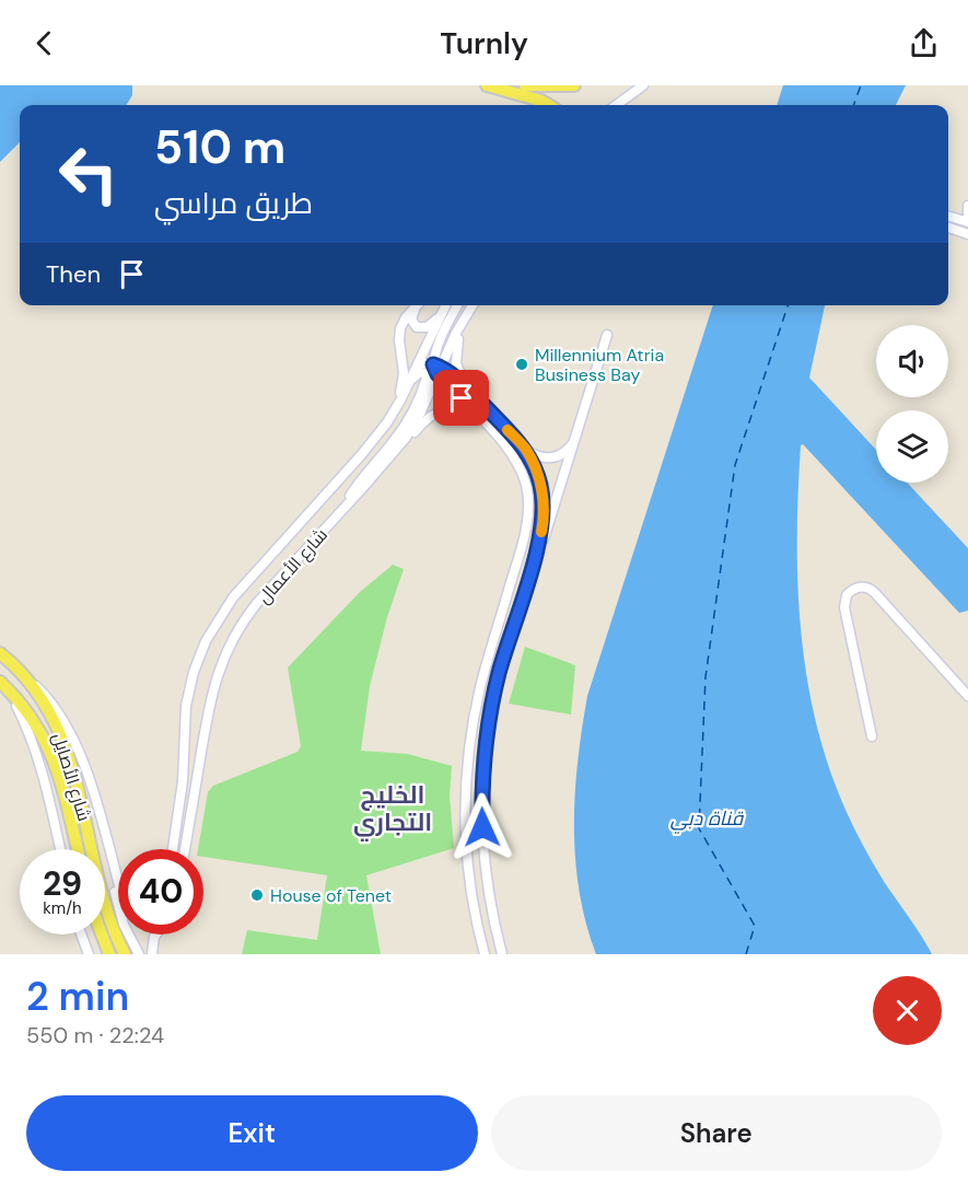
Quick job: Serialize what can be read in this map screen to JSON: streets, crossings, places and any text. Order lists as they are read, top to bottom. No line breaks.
{"streets":{"main road":["شارع الأصايل"],"street":["شارع الأعمال"]},"districts":["الخليج التجاري"],"water":["قناة دبي"],"places":["Millennium Atria Business Bay","House of Tenet"],"page":{"header":"Turnly","turn":["510 m","طريق مراسي"],"then":"Then","speed":"29 km/h","limit":"40","heading":["2 min","550 m · 22:24"],"buttons":["Exit","Share"]}}
